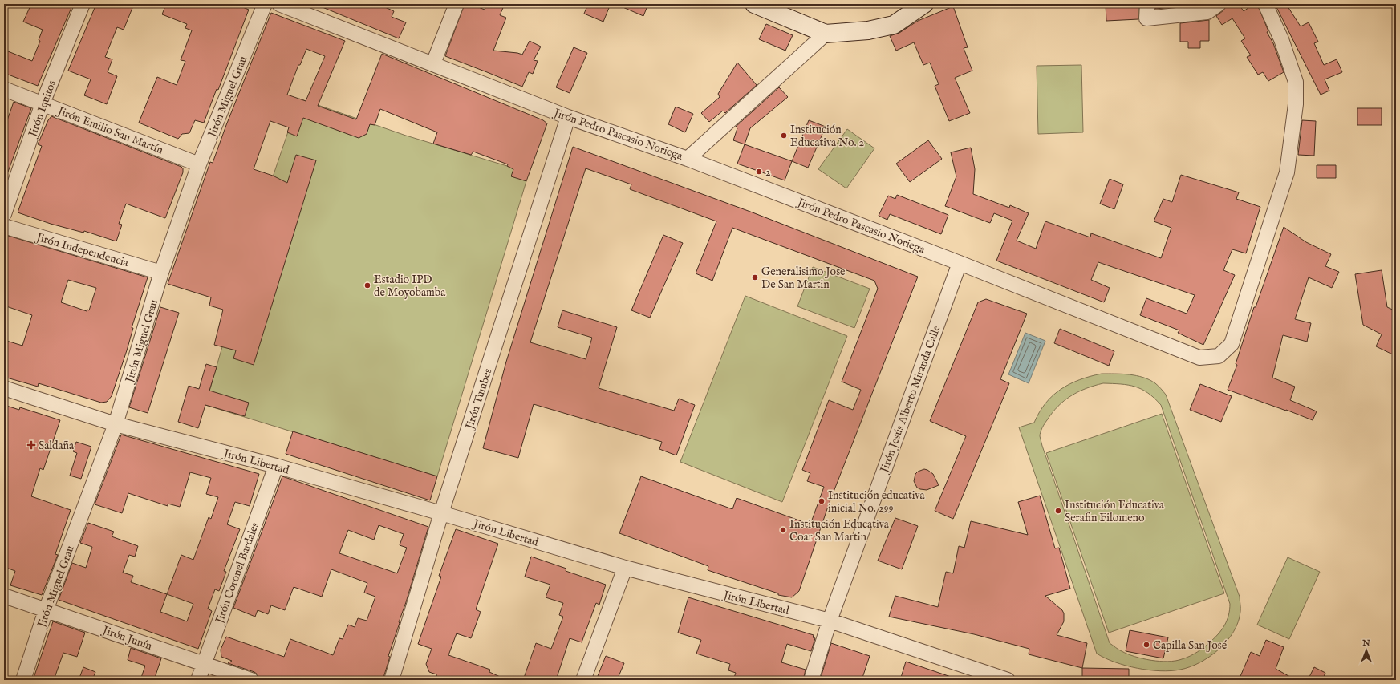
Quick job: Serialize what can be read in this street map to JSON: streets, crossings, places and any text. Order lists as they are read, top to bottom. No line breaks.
{"streets":{"street":["Jirón Miguel Grau","Jirón Iquitos","Jirón Emilio San Martín","Jirón Pedro Pascasio Noriega","Jirón Independencia","Jirón Tumbes","Jirón Jesús Alberto Miranda Calle","Jirón Libertad","Jirón Coronel Bardales","Jirón Junín"]},"crossings":[["Jirón Miguel Grau","Jirón Emilio San Martín"],["Jirón Miguel Grau","Jirón Independencia"],["Jirón Miguel Grau","Jirón Libertad"],["Jirón Miguel Grau","Jirón Junín"],["Jirón Iquitos","Jirón Emilio San Martín"],["Jirón Pedro Pascasio Noriega","Jirón Tumbes"],["Jirón Pedro Pascasio Noriega","Jirón Jesús Alberto Miranda Calle"],["Jirón Tumbes","Jirón Libertad"],["Jirón Jesús Alberto Miranda Calle","Jirón Libertad"],["Jirón Libertad","Jirón Coronel Bardales"],["Jirón Coronel Bardales","Jirón Junín"]],"places":{"other":["Institución Educativa No. 2","2","Generalisimo Jose De San Martin","Estadio IPD de Moyobamba","Institución educativa inicial No. 299","Institución Educativa Serafin Filomeno","Institución Educativa Coar San Martin","Capilla San José"],"health":["Saldaña"]},"north":"top"}
